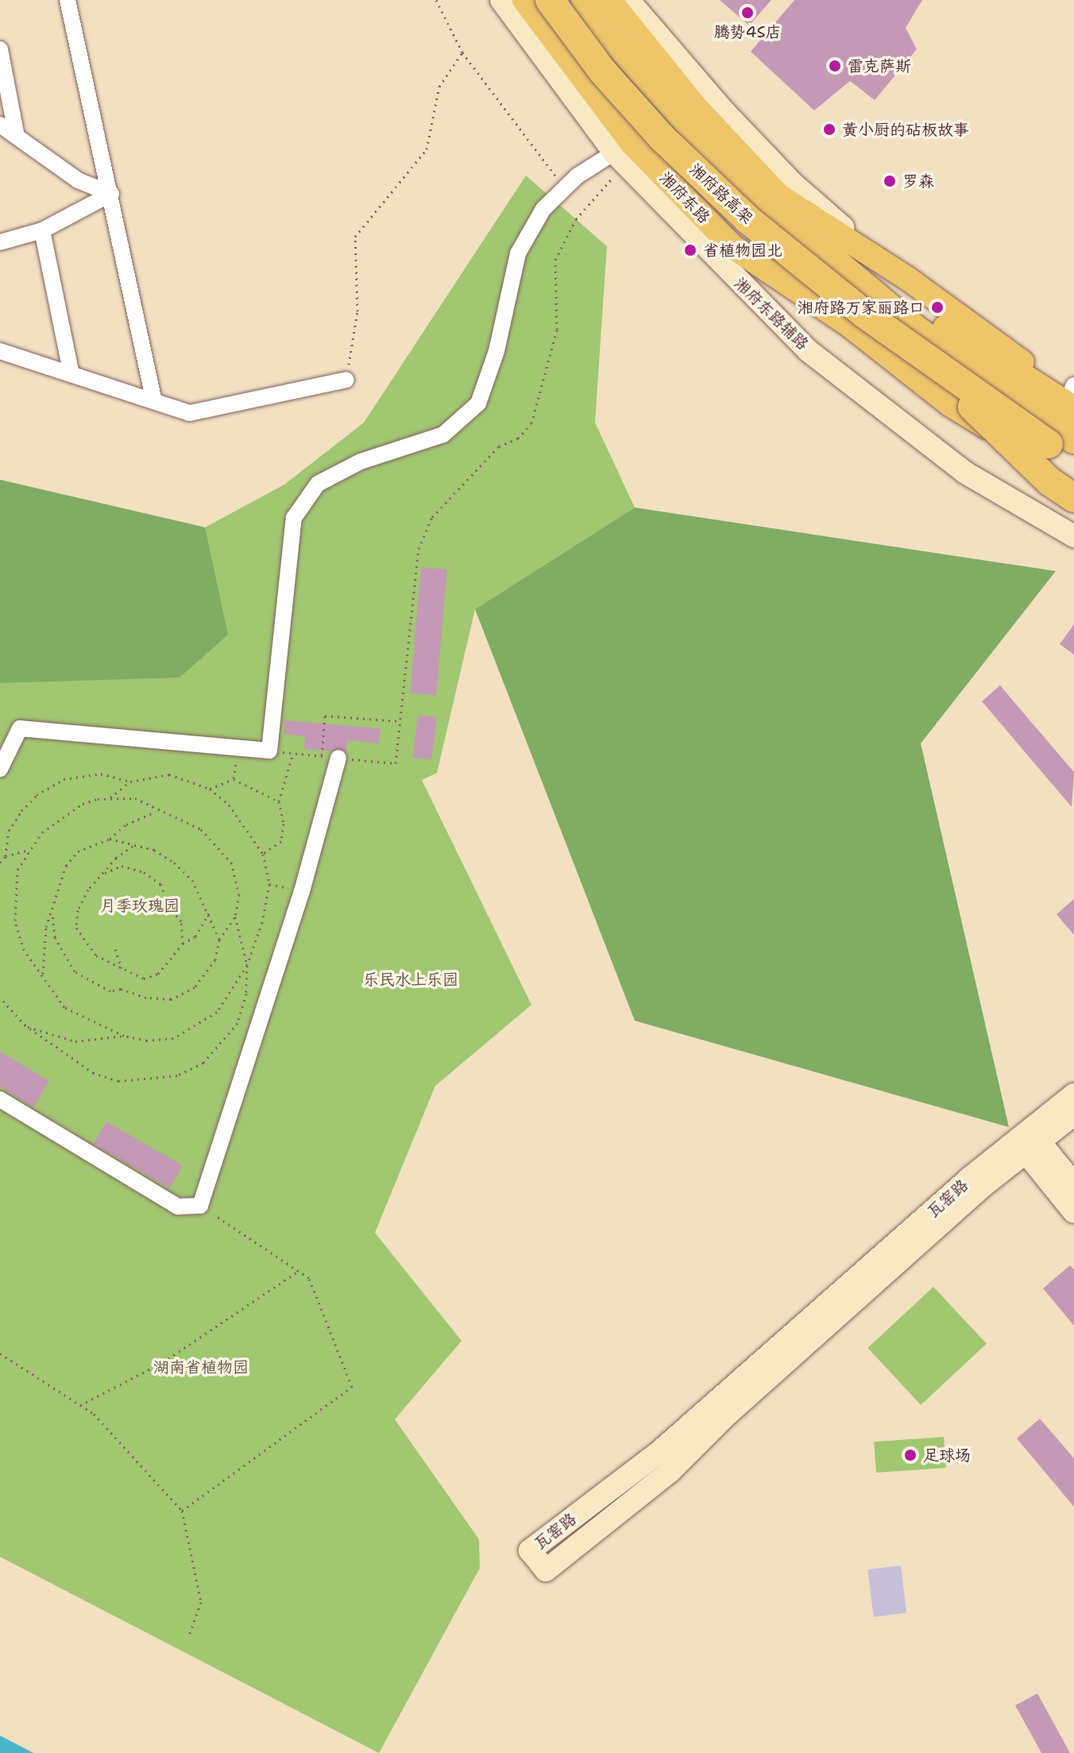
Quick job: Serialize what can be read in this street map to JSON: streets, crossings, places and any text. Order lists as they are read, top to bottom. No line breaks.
{"streets":{"highway":["湘府路高架"],"main road":["湘府东路","湘府东路辅路","瓦窑路"]},"crossings":[["湘府路高架","湘府东路"],["湘府路高架","湘府东路辅路"],["湘府东路","湘府东路辅路"]],"parks":["月季玫瑰园","乐民水上乐园","湖南省植物园"],"places":["腾势4S店","雷克萨斯","黄小厨的砧板故事","罗森","省植物园北","湘府路万家丽路口","足球场"]}
